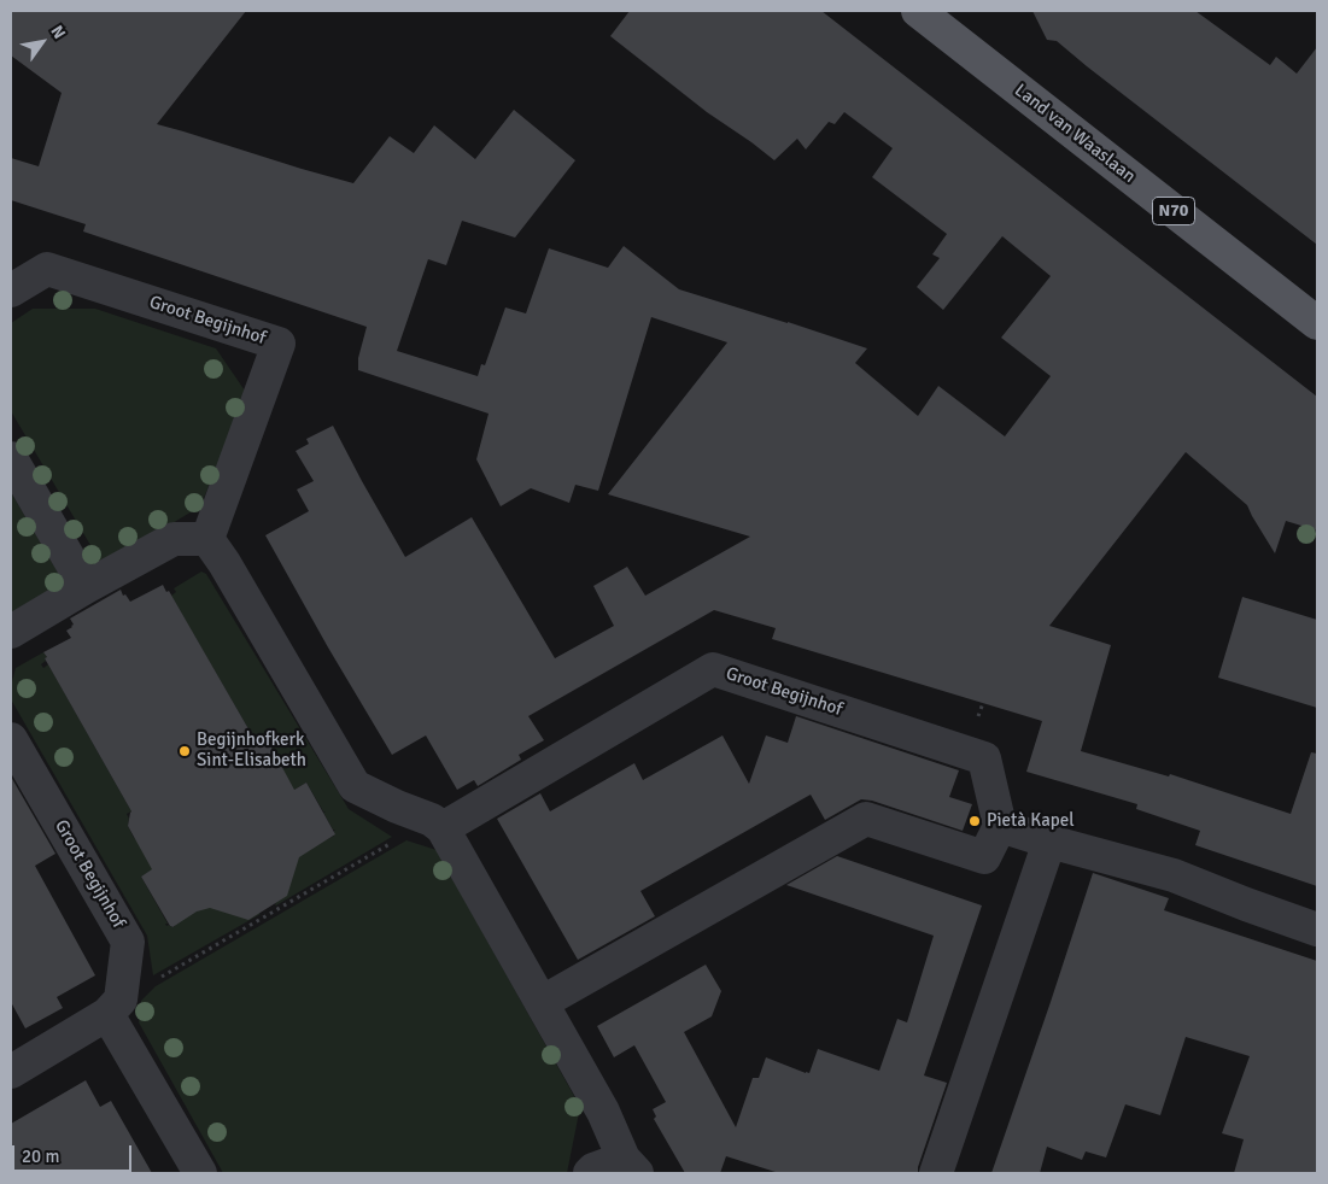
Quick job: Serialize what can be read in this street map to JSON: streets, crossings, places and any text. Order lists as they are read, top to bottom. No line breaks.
{"streets":{"main road":["Land van Waaslaan","N70"],"street":["Groot Begijnhof"]},"places":["Begijnhofkerk Sint-Elisabeth","Pietà Kapel"],"scale_bar":"20 m","north":"top right"}
